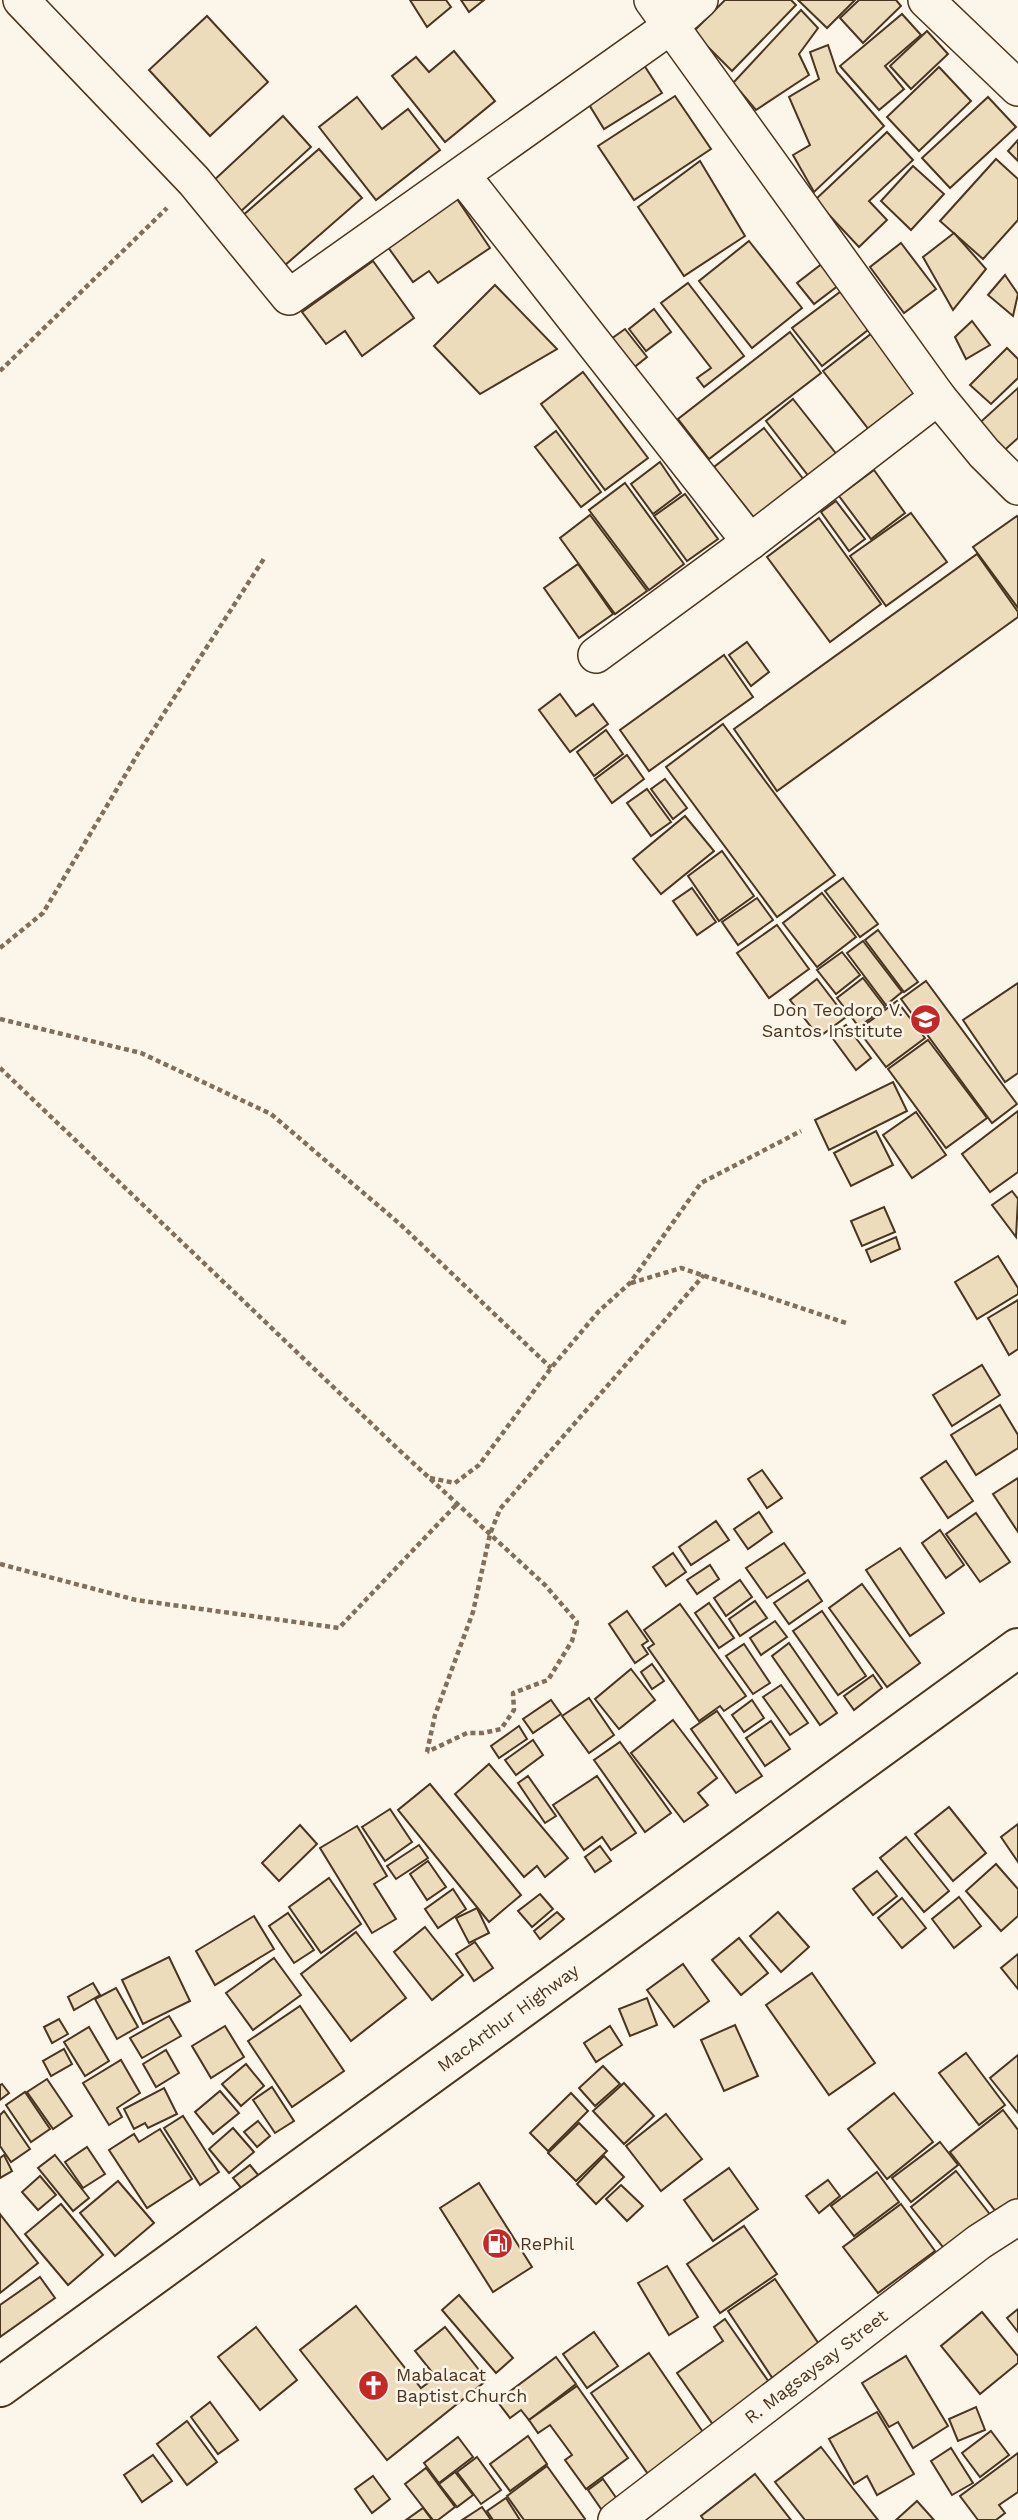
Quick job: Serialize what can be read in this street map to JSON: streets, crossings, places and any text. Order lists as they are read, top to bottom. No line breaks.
{"streets":{"highway":["MacArthur Highway"],"street":["R. Magsaysay Street"]},"places":{"school or university":["Don Teodoro V. Santos Institute"],"fuel station":["RePhil"],"church":["Mabalacat Baptist Church"]}}
